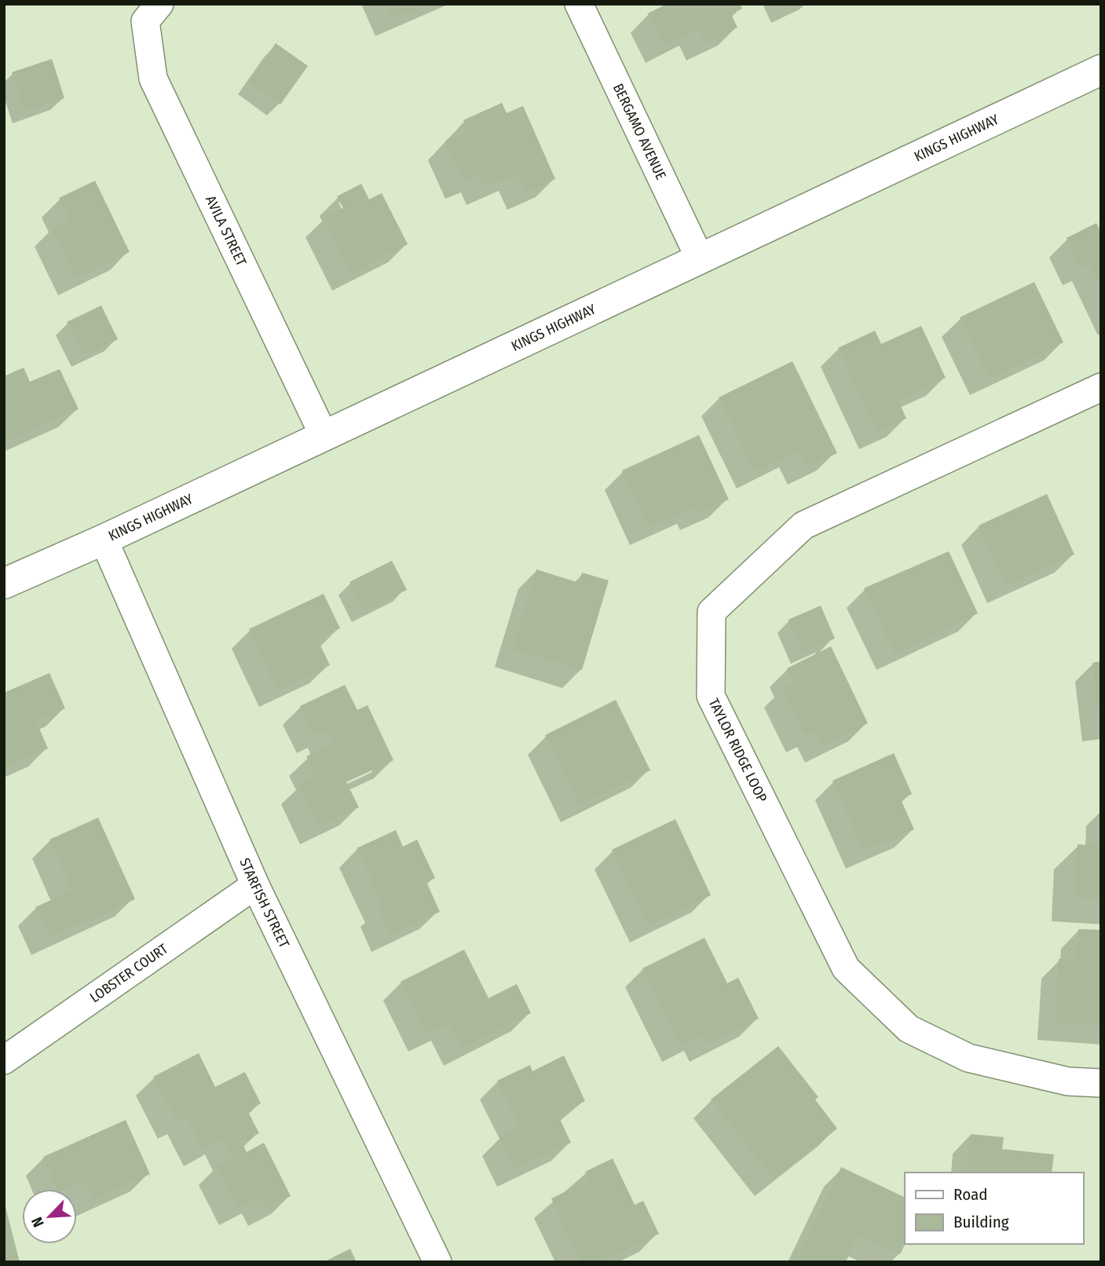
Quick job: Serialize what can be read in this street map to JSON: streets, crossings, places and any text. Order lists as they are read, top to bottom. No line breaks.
{"streets":{"street":["BERGAMO AVENUE","KINGS HIGHWAY","AVILA STREET","TAYLOR RIDGE LOOP","STARFISH STREET","LOBSTER COURT"]},"crossings":[["BERGAMO AVENUE","KINGS HIGHWAY"],["KINGS HIGHWAY","AVILA STREET"],["KINGS HIGHWAY","STARFISH STREET"],["STARFISH STREET","LOBSTER COURT"]],"legend":["Road","Building"],"north":"bottom left"}
